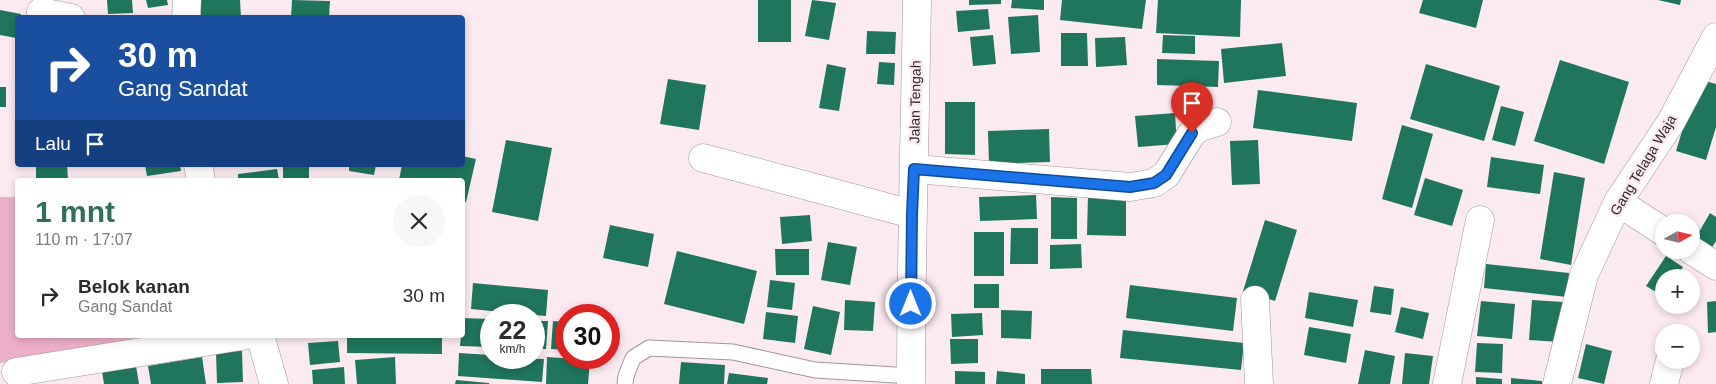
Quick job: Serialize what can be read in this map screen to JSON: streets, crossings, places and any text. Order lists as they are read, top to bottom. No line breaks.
{"streets":{"street":["Jalan Tengah","Gang Telaga Waja"]},"north":"right","page":{"turn":["30 m","Gang Sandat"],"then":"Lalu","heading":["1 mnt","110 m · 17:07"],"map_buttons":["+","−"],"list":[{"name":"Belok kanan","note":"Gang Sandat","value":"30 m"}],"speed":"22 km/h","limit":"30"}}
